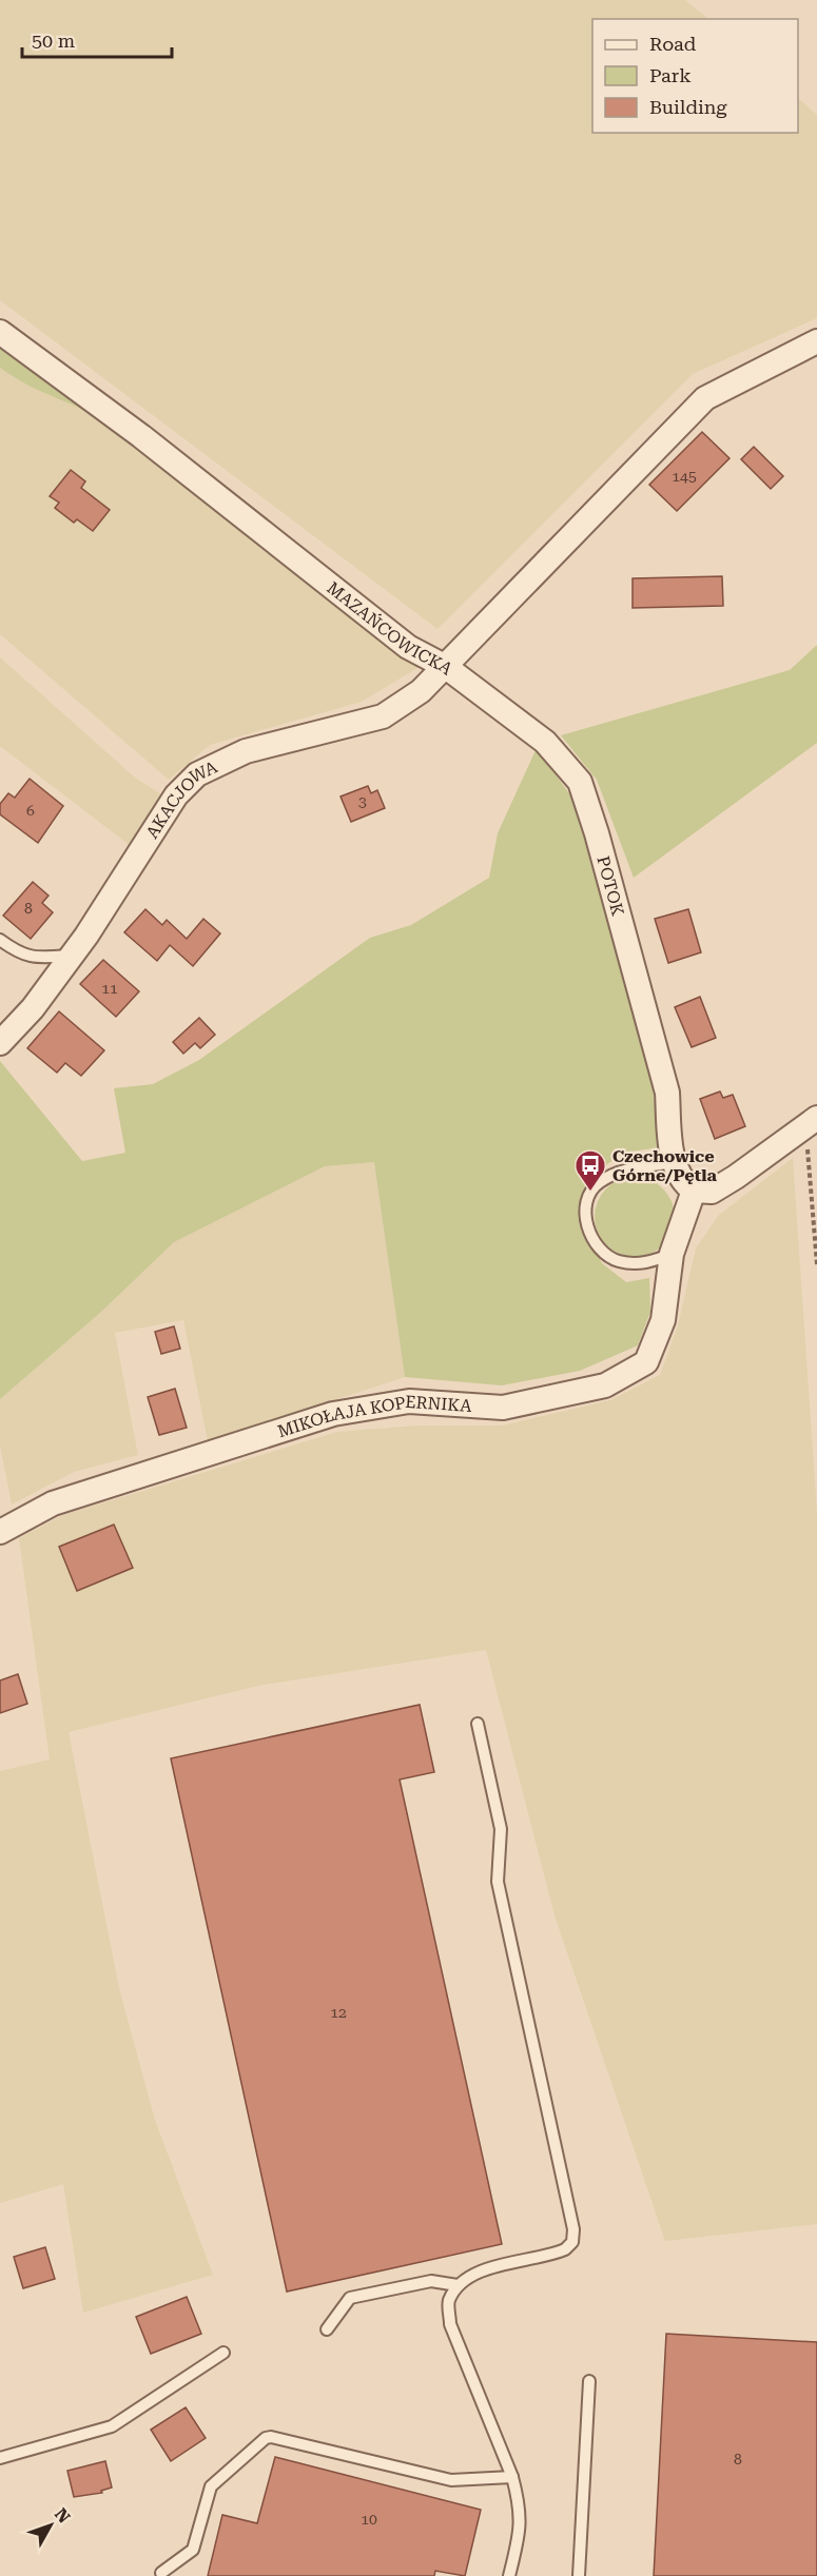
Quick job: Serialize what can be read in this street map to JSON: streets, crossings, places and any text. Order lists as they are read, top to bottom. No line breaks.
{"streets":{"street":["MAZAŃCOWICKA","AKACJOWA","POTOK","MIKOŁAJA KOPERNIKA"]},"crossings":[["MAZAŃCOWICKA","AKACJOWA"],["MAZAŃCOWICKA","POTOK"],["AKACJOWA","POTOK"],["POTOK","MIKOŁAJA KOPERNIKA"]],"places":{"bus stop":["Czechowice Górne/Pętla"]},"house_numbers":["145","3","6","8","11","12","8","10"],"legend":["Road","Park","Building"],"scale_bar":"50 m","north":"top right"}
